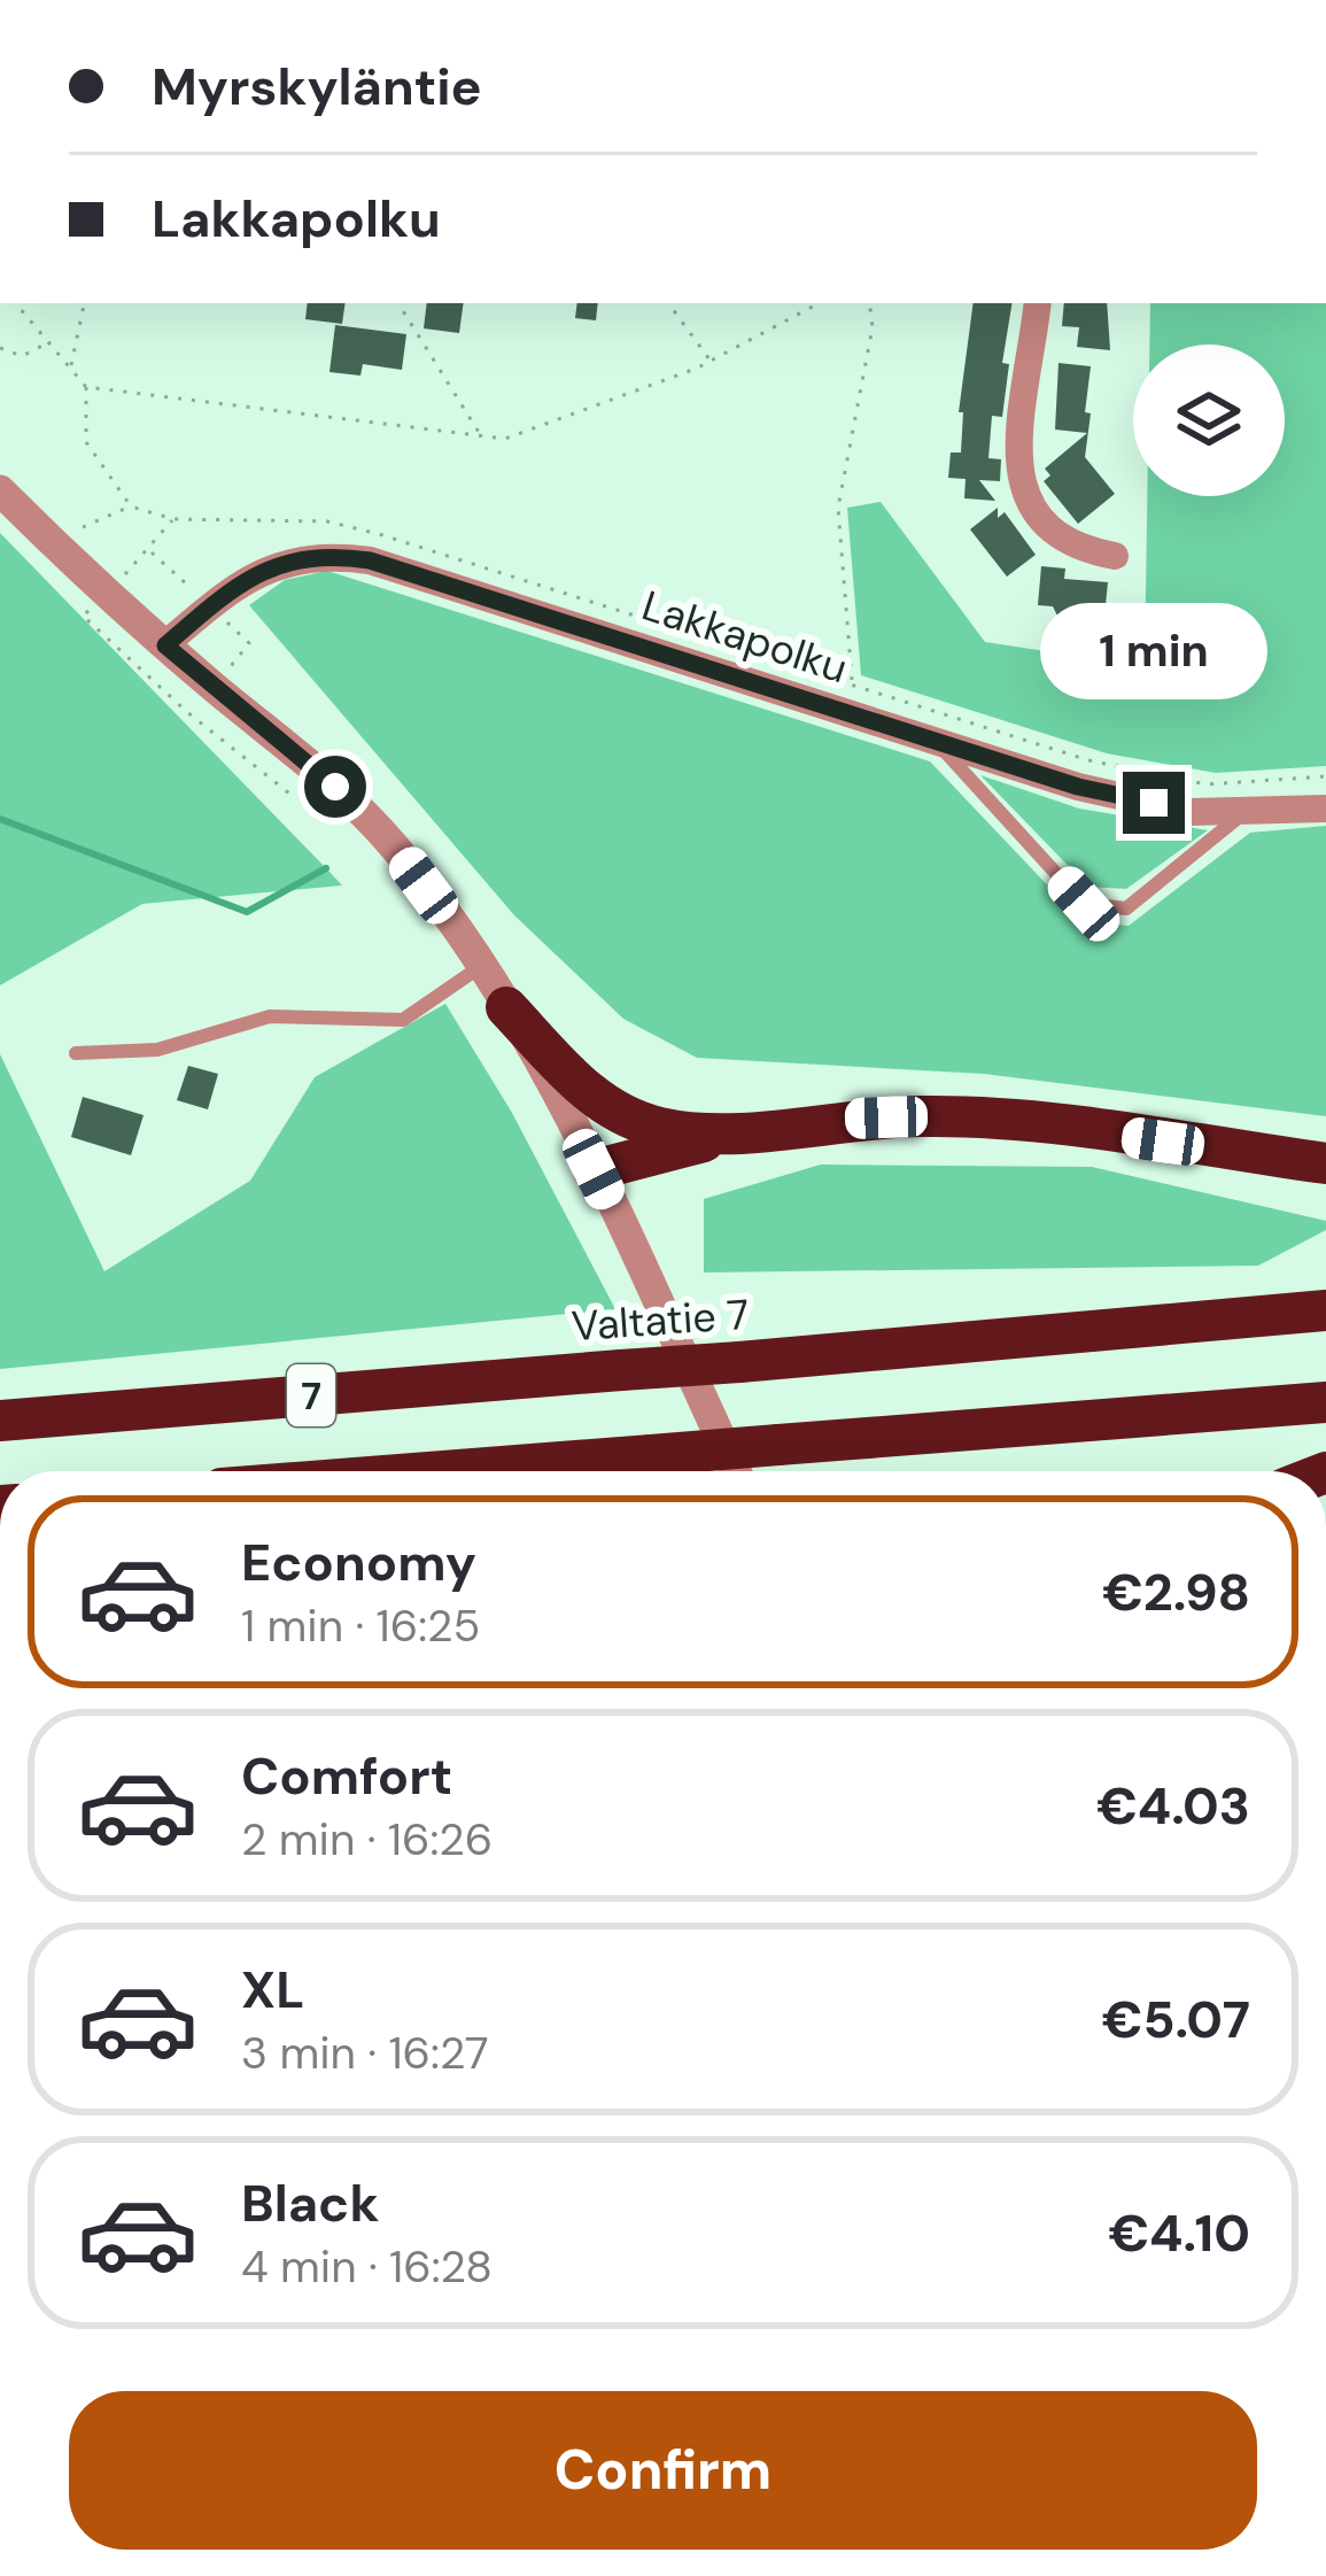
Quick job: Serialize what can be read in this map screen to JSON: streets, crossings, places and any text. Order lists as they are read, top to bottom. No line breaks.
{"streets":{"highway":["Valtatie 7","7"],"street":["Lakkapolku"]},"page":{"banner":["Myrskyläntie","Lakkapolku"],"bubble":"1 min","list":[{"name":"Economy","note":"1 min · 16:25","value":"€2.98"},{"name":"Comfort","note":"2 min · 16:26","value":"€4.03"},{"name":"XL","note":"3 min · 16:27","value":"€5.07"},{"name":"Black","note":"4 min · 16:28","value":"€4.10"}],"buttons":"Confirm"}}
